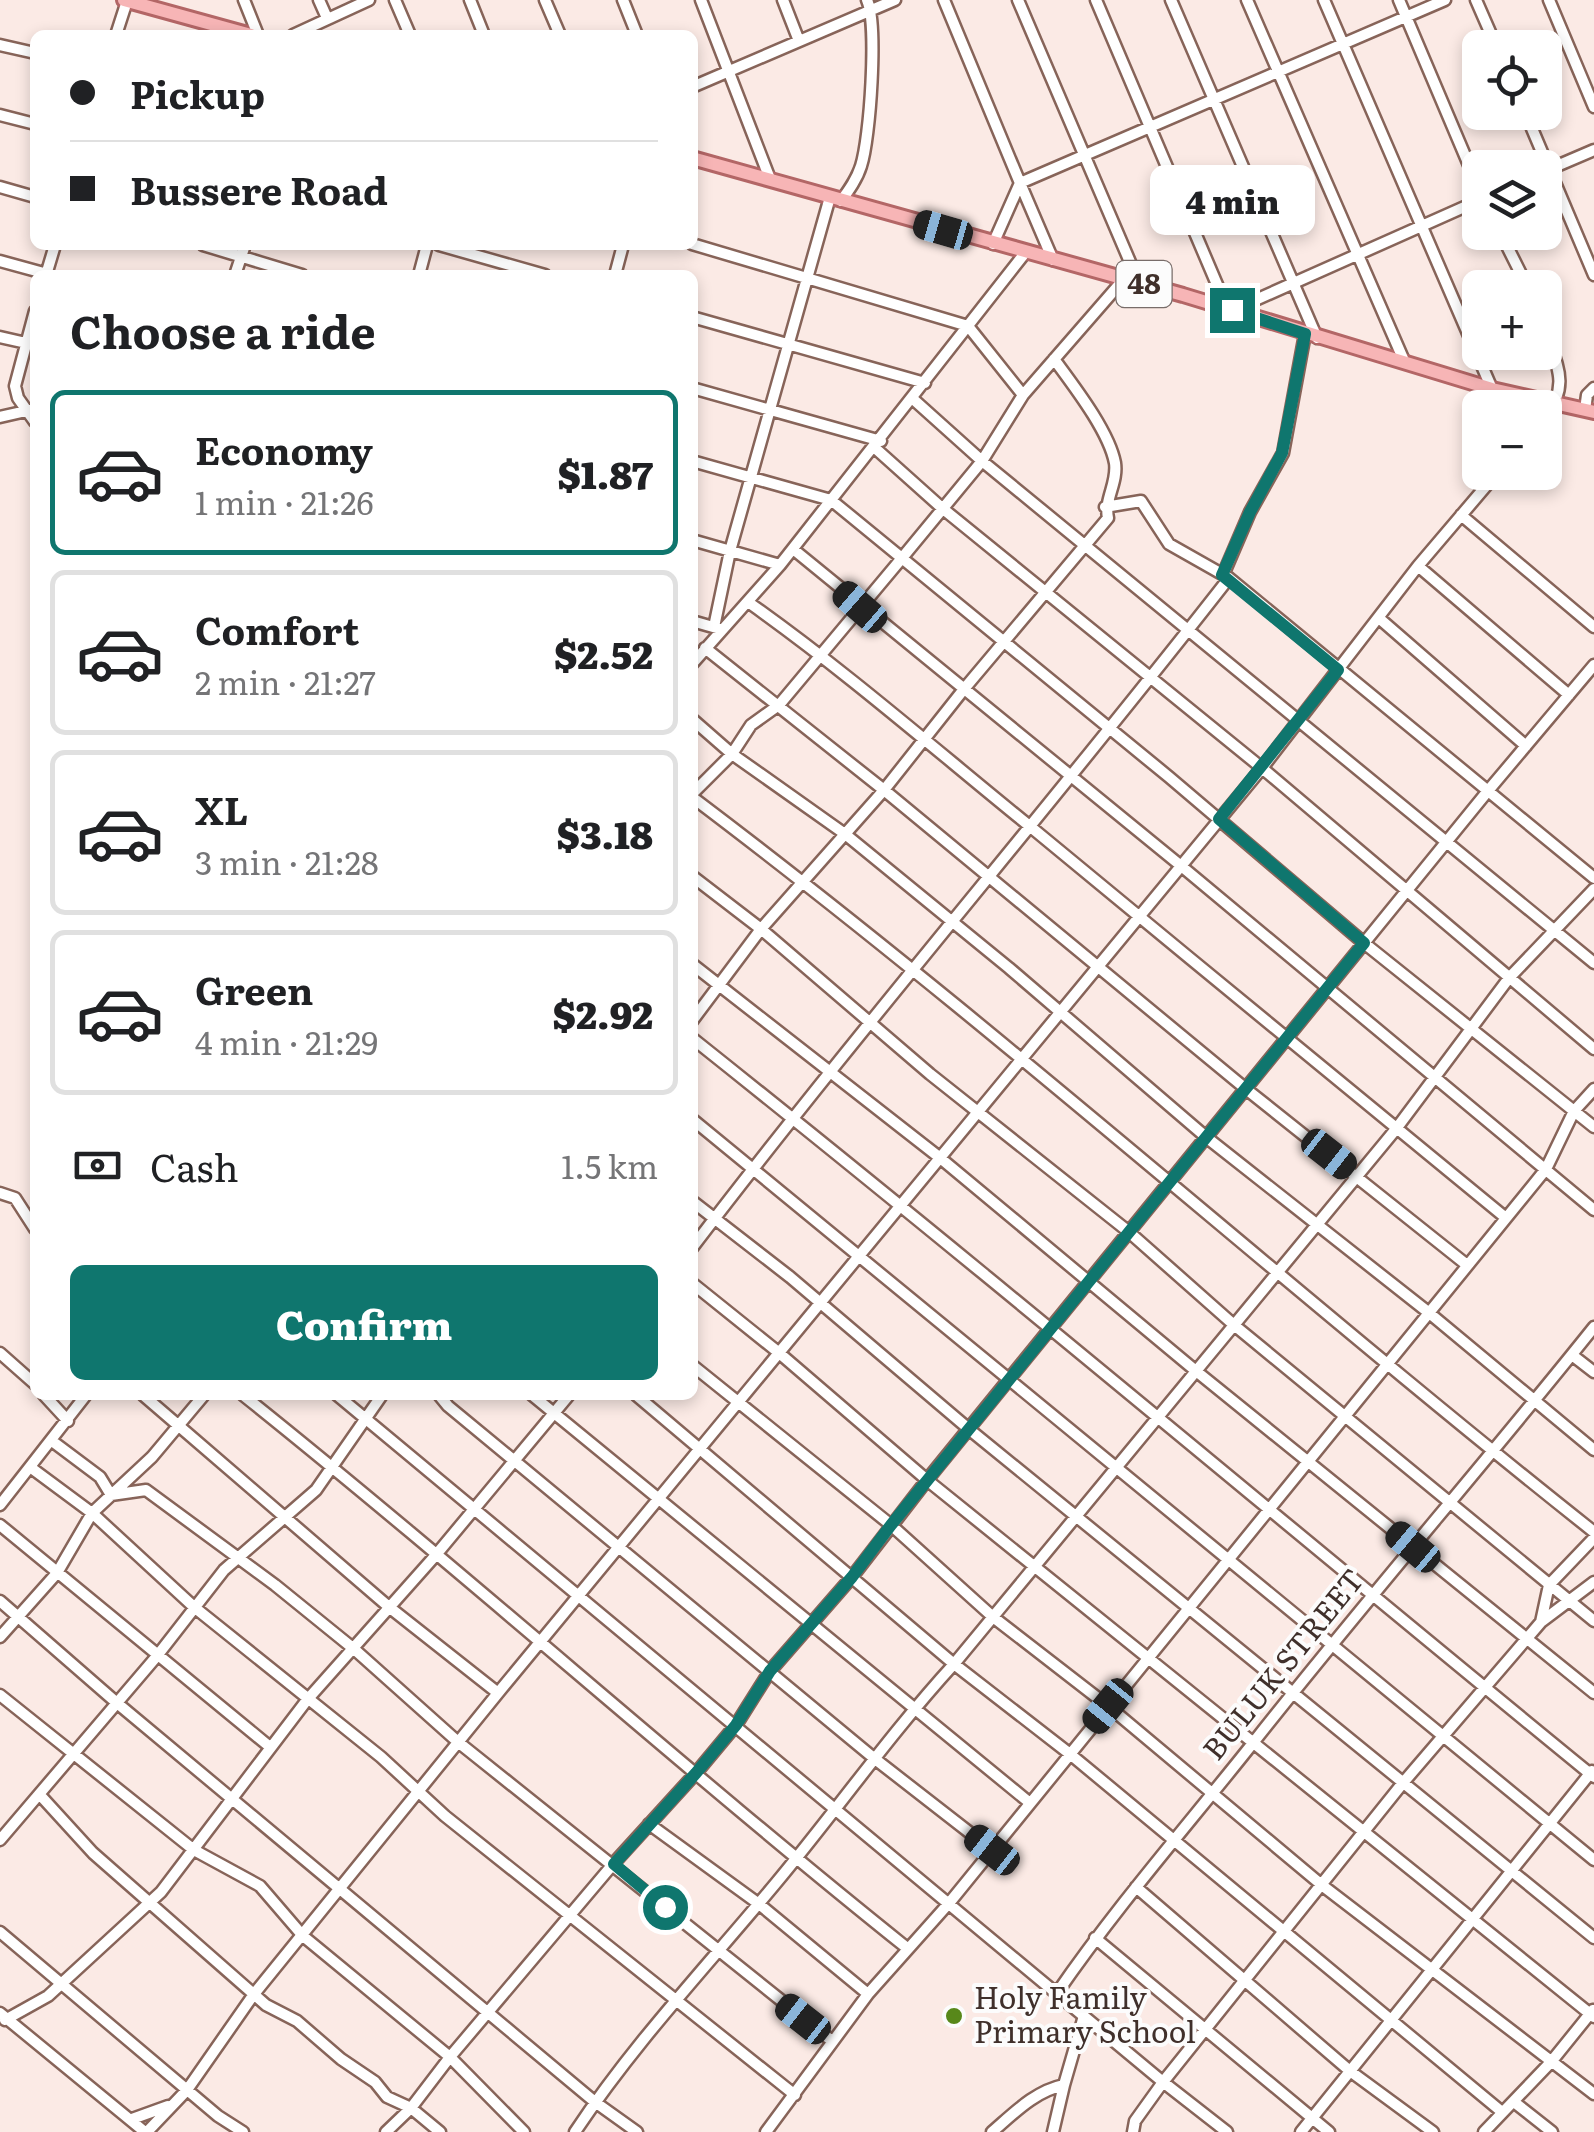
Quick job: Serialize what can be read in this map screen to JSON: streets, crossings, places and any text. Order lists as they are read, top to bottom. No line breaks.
{"streets":{"main road":["48"],"street":["BULUK STREET"]},"places":["Holy Family Primary School"],"page":{"map_buttons":["+","−"],"banner":["Pickup","Bussere Road"],"bubble":"4 min","heading":"Choose a ride","list":[{"name":"Economy","note":"1 min · 21:26","value":"$1.87"},{"name":"Comfort","note":"2 min · 21:27","value":"$2.52"},{"name":"XL","note":"3 min · 21:28","value":"$3.18"},{"name":"Green","note":"4 min · 21:29","value":"$2.92"}],"pay":["Cash","1.5 km"],"buttons":"Confirm"}}
